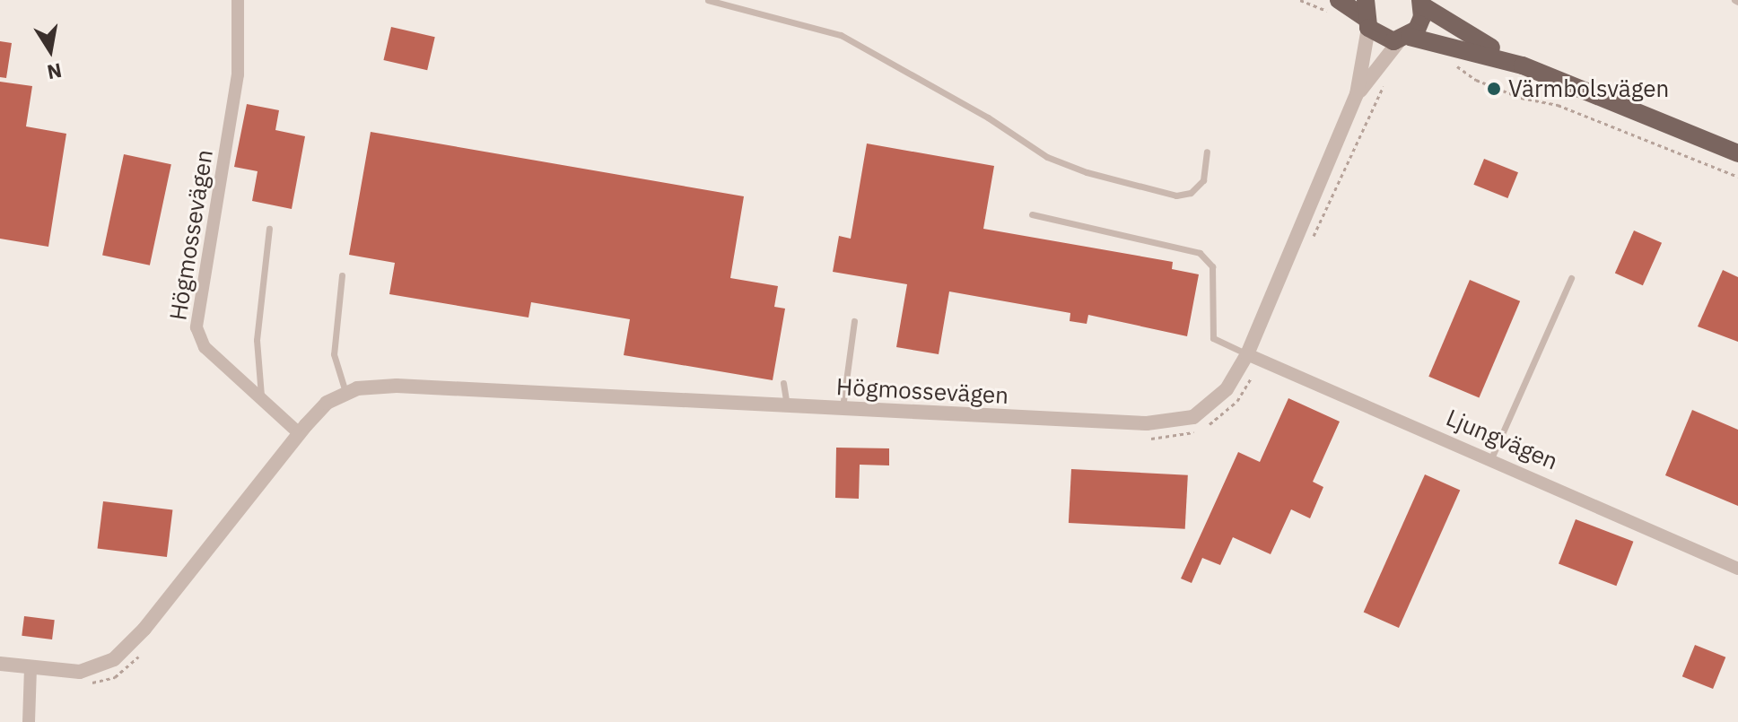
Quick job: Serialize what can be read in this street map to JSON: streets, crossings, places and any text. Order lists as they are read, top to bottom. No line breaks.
{"streets":{"street":["Högmossevägen","Ljungvägen"]},"crossings":[["Högmossevägen","Ljungvägen"]],"places":["Värmbolsvägen"],"north":"bottom"}
